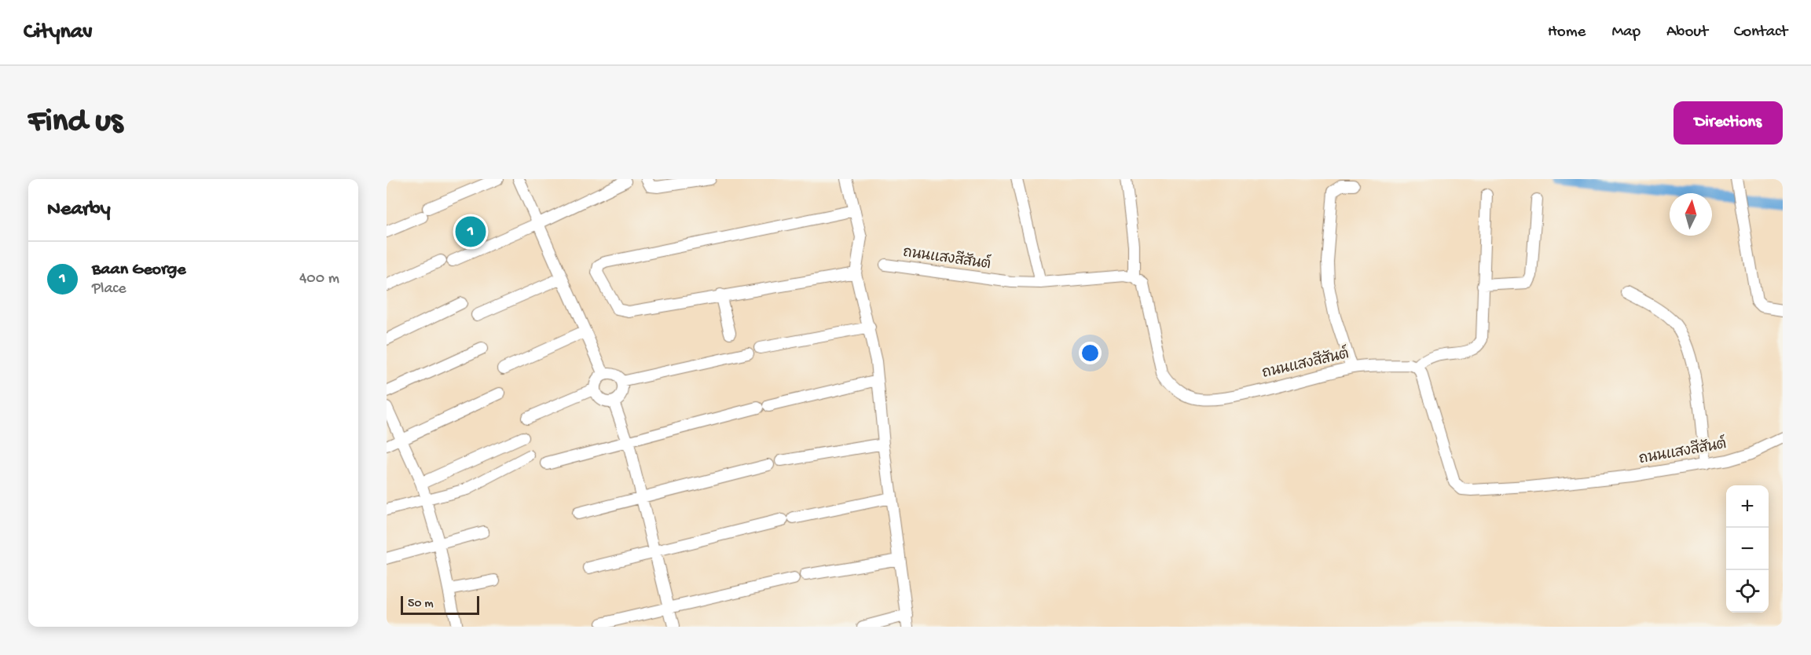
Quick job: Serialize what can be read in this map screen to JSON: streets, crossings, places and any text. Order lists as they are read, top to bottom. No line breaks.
{"streets":{"street":["ถนนแสงสีสันต์"]},"scale_bar":"50 m","north":"top","page":{"header":"Citynav","nav":["Home","Map","About","Contact"],"buttons":"Directions","title":"Find us","heading":"Nearby","pins":"1","list":[{"mark":"1","name":"Baan George","note":"Place","value":"400 m"}],"map_buttons":["+","−"],"scale":"50 m"}}
